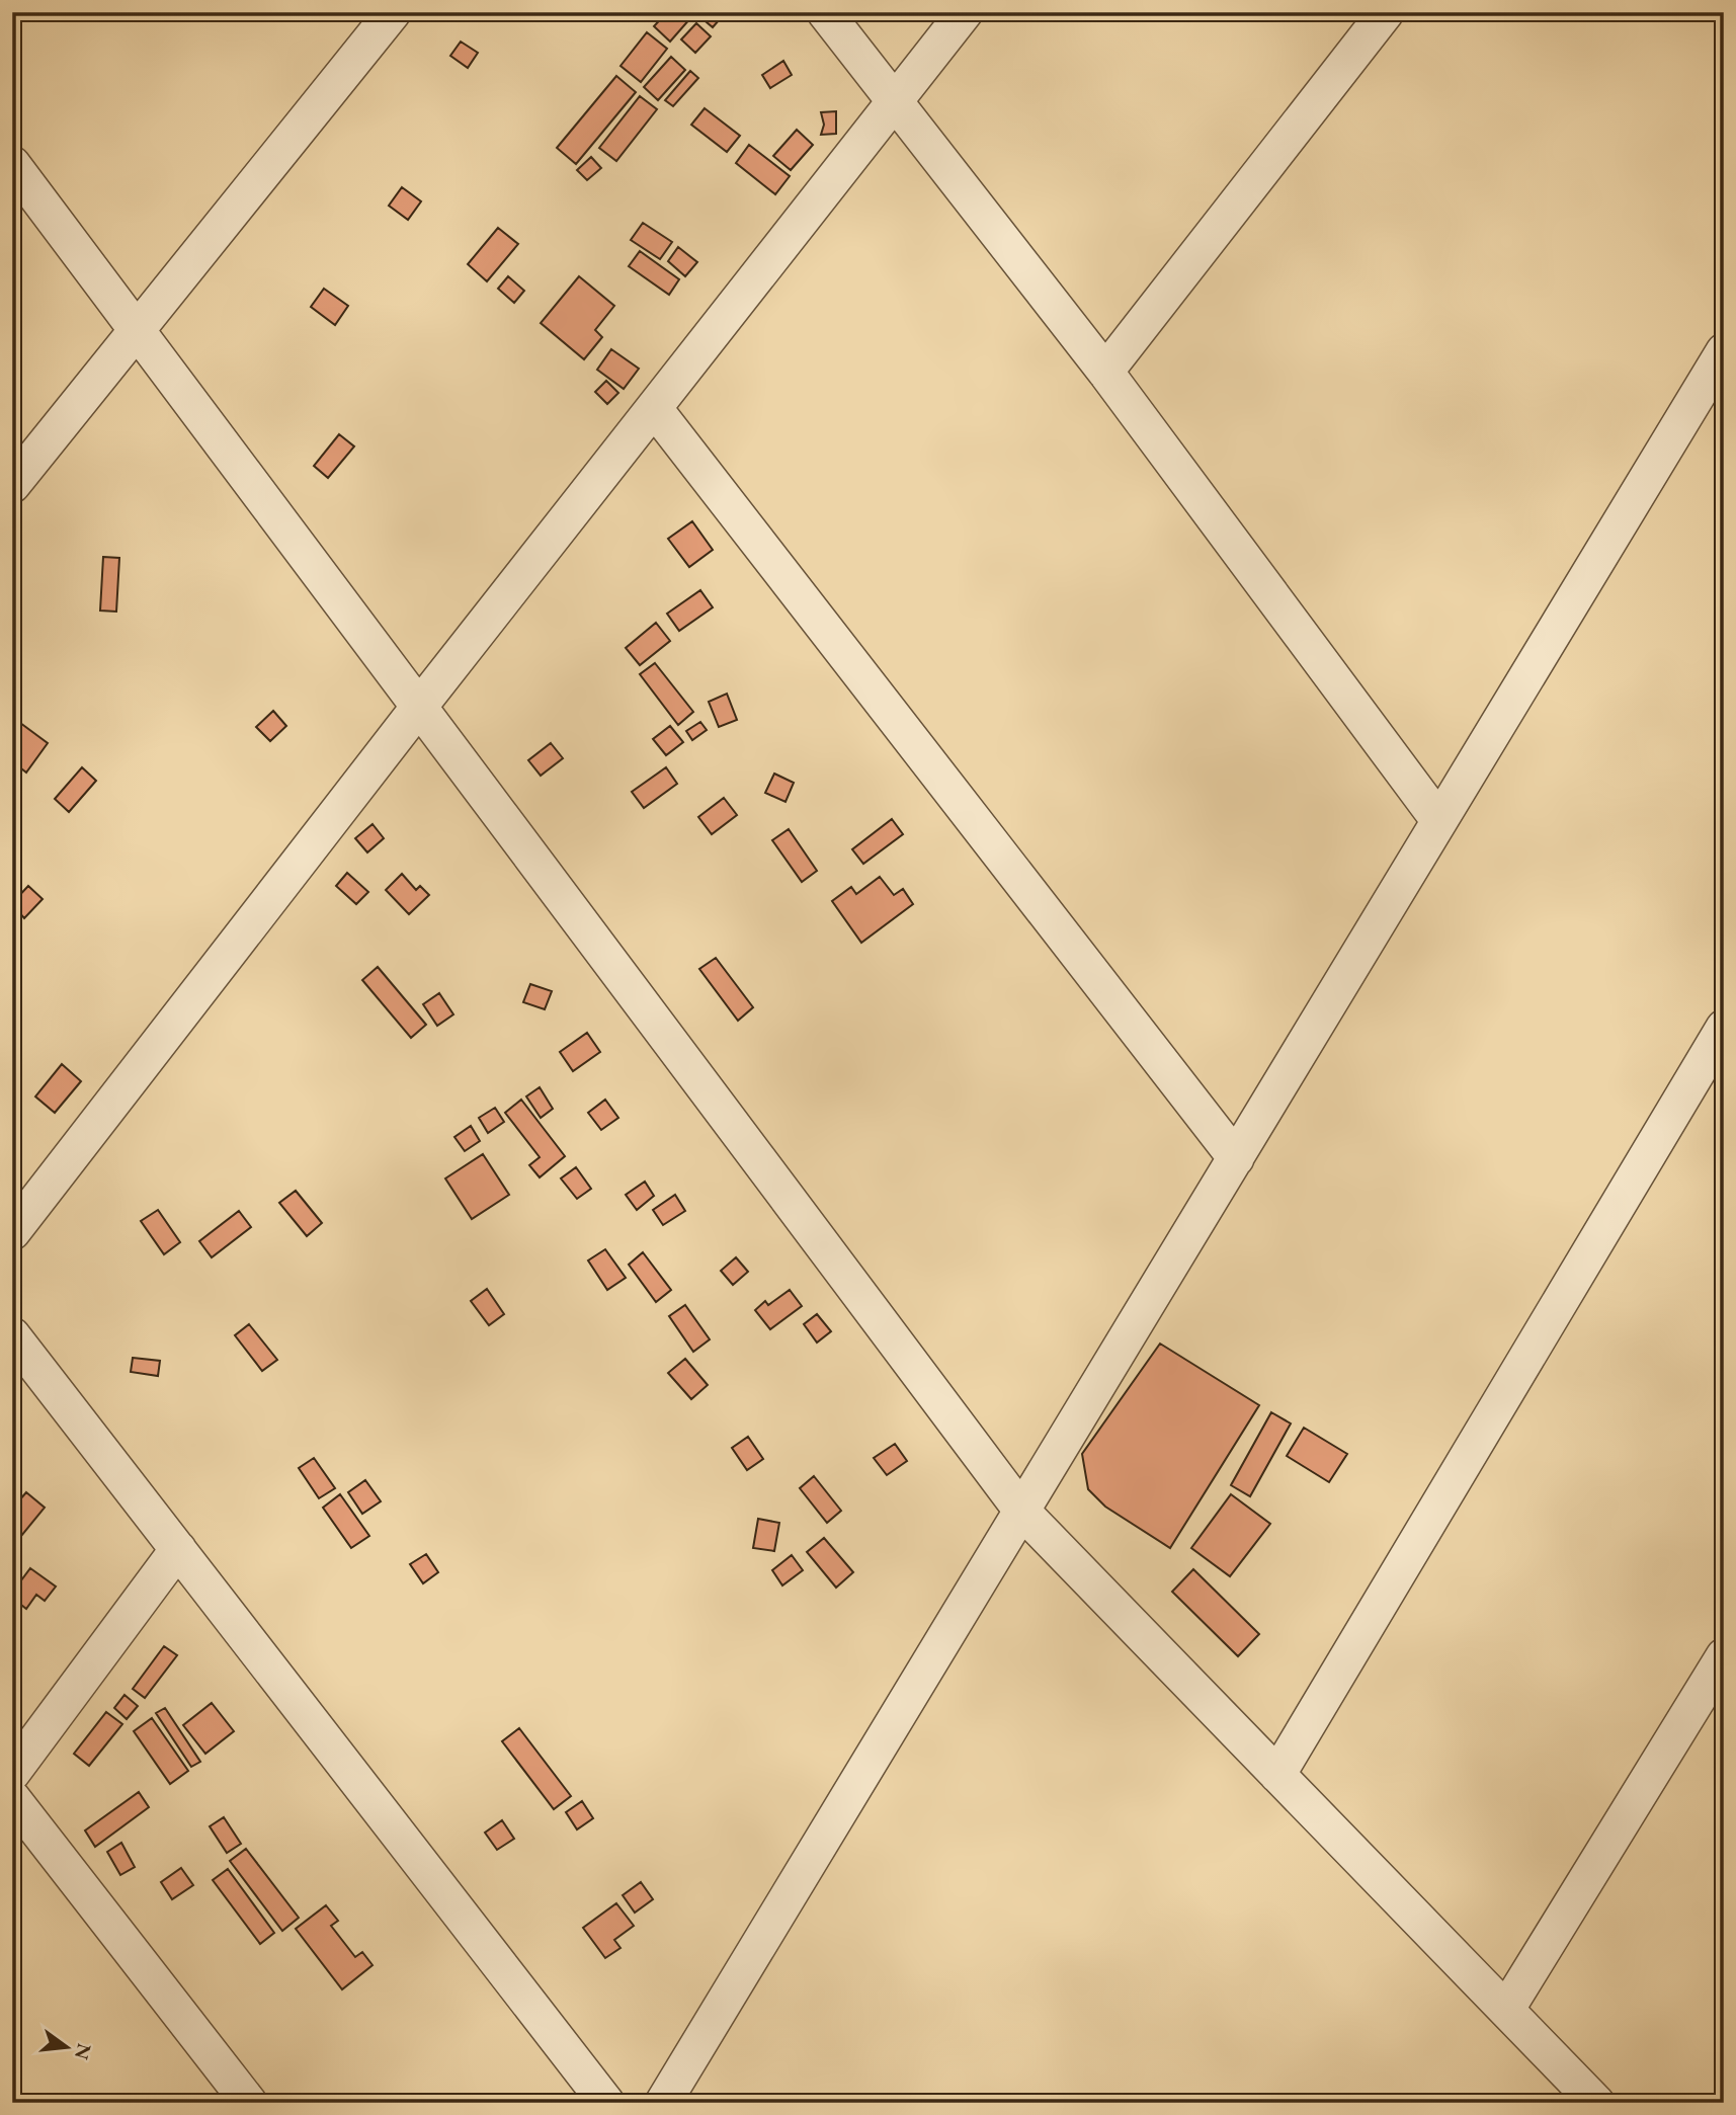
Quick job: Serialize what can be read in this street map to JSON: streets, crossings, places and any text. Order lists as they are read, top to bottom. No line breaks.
{"north":"right"}
